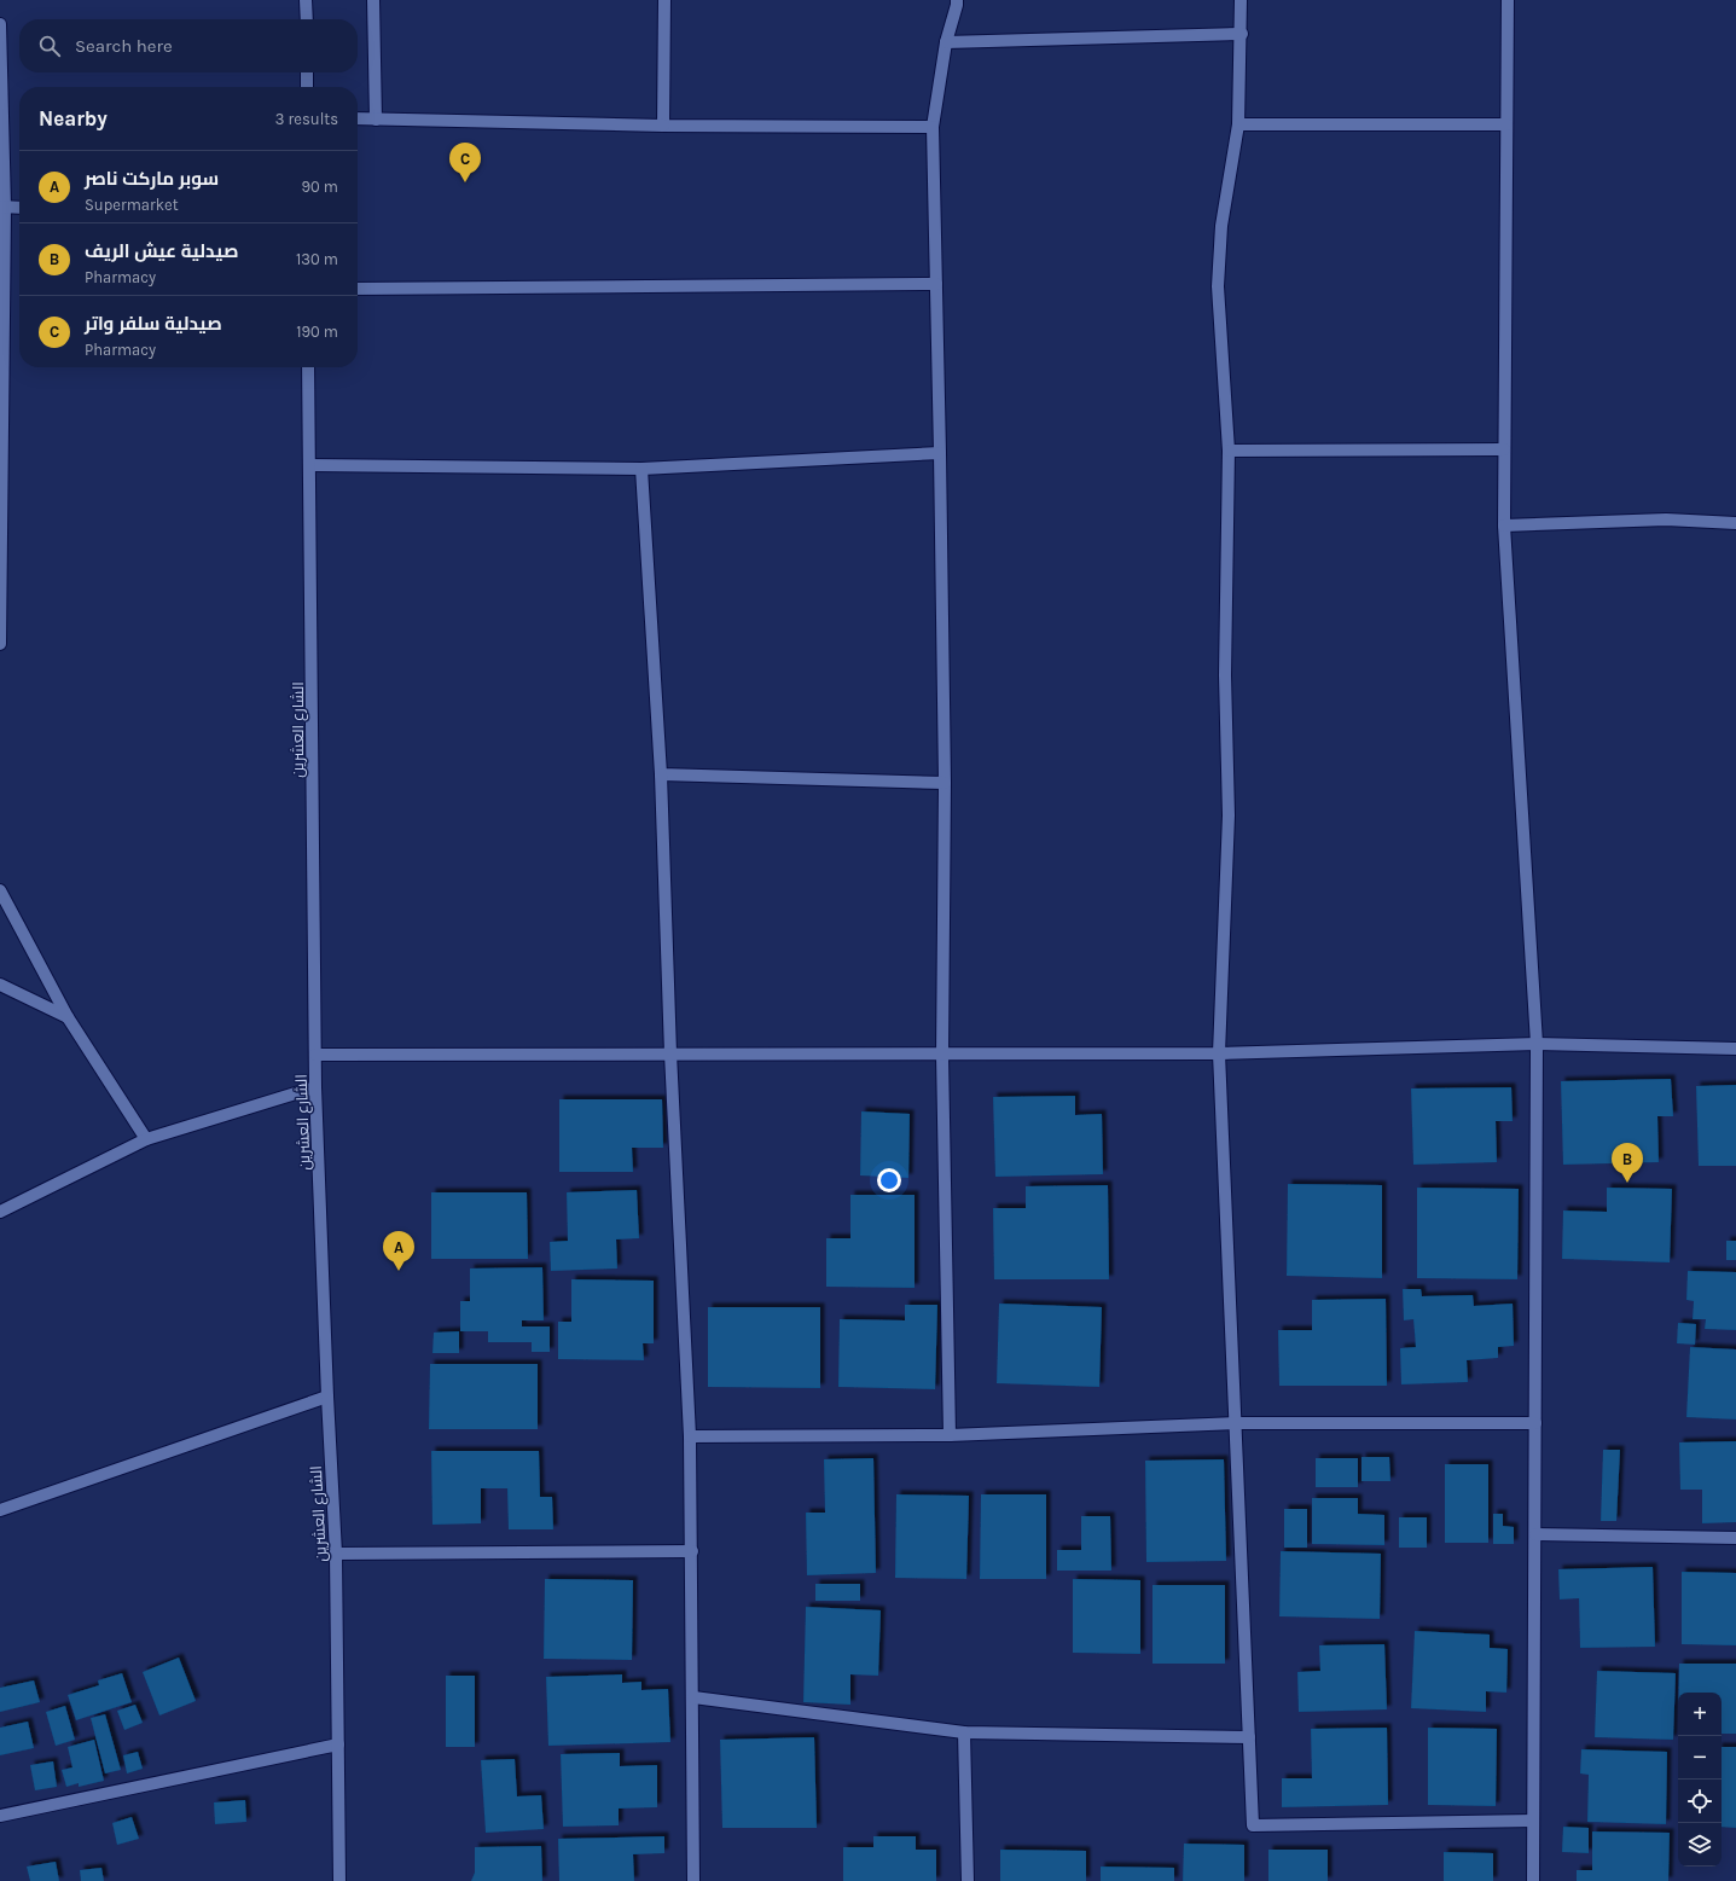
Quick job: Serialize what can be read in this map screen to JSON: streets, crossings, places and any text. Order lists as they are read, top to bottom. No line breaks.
{"streets":{"street":["الشارع العشرين"]},"page":{"search":"Search here","heading":["Nearby","3 results"],"pins":["C","B","A"],"list":[{"mark":"A","name":"سوبر ماركت ناصر","note":"Supermarket","value":"90 m"},{"mark":"B","name":"صيدلية عيش الريف","note":"Pharmacy","value":"130 m"},{"mark":"C","name":"صيدلية سلفر واتر","note":"Pharmacy","value":"190 m"}],"map_buttons":["+","−"]}}
